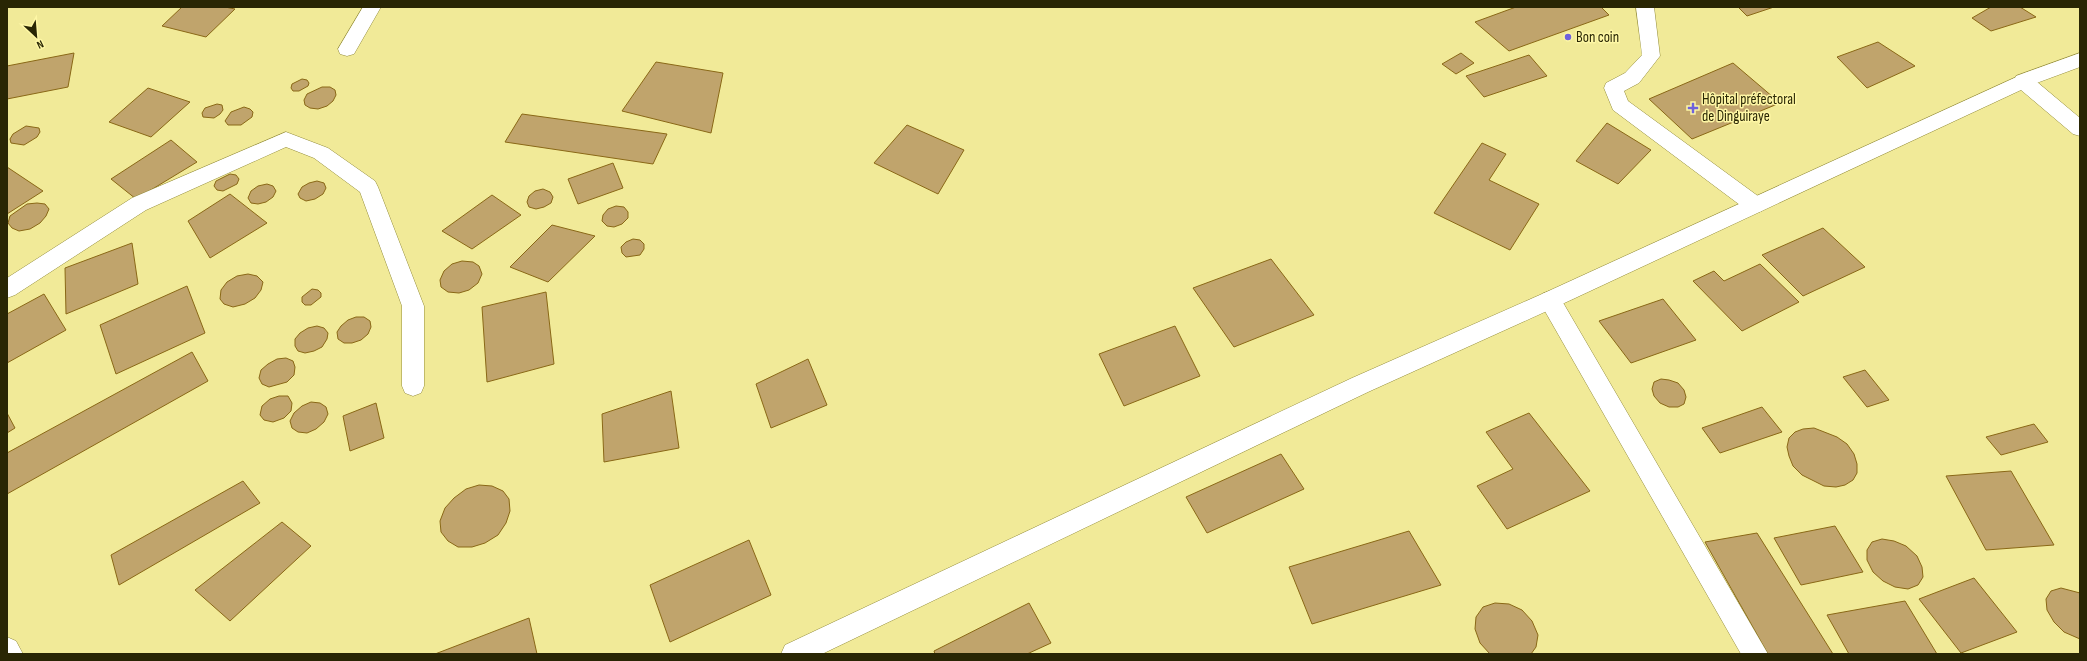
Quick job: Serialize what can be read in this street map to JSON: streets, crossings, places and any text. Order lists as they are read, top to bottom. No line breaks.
{"places":{"other":["Bon coin"],"health":["Hôpital préfectoral de Dinguiraye"]},"north":"bottom right"}
